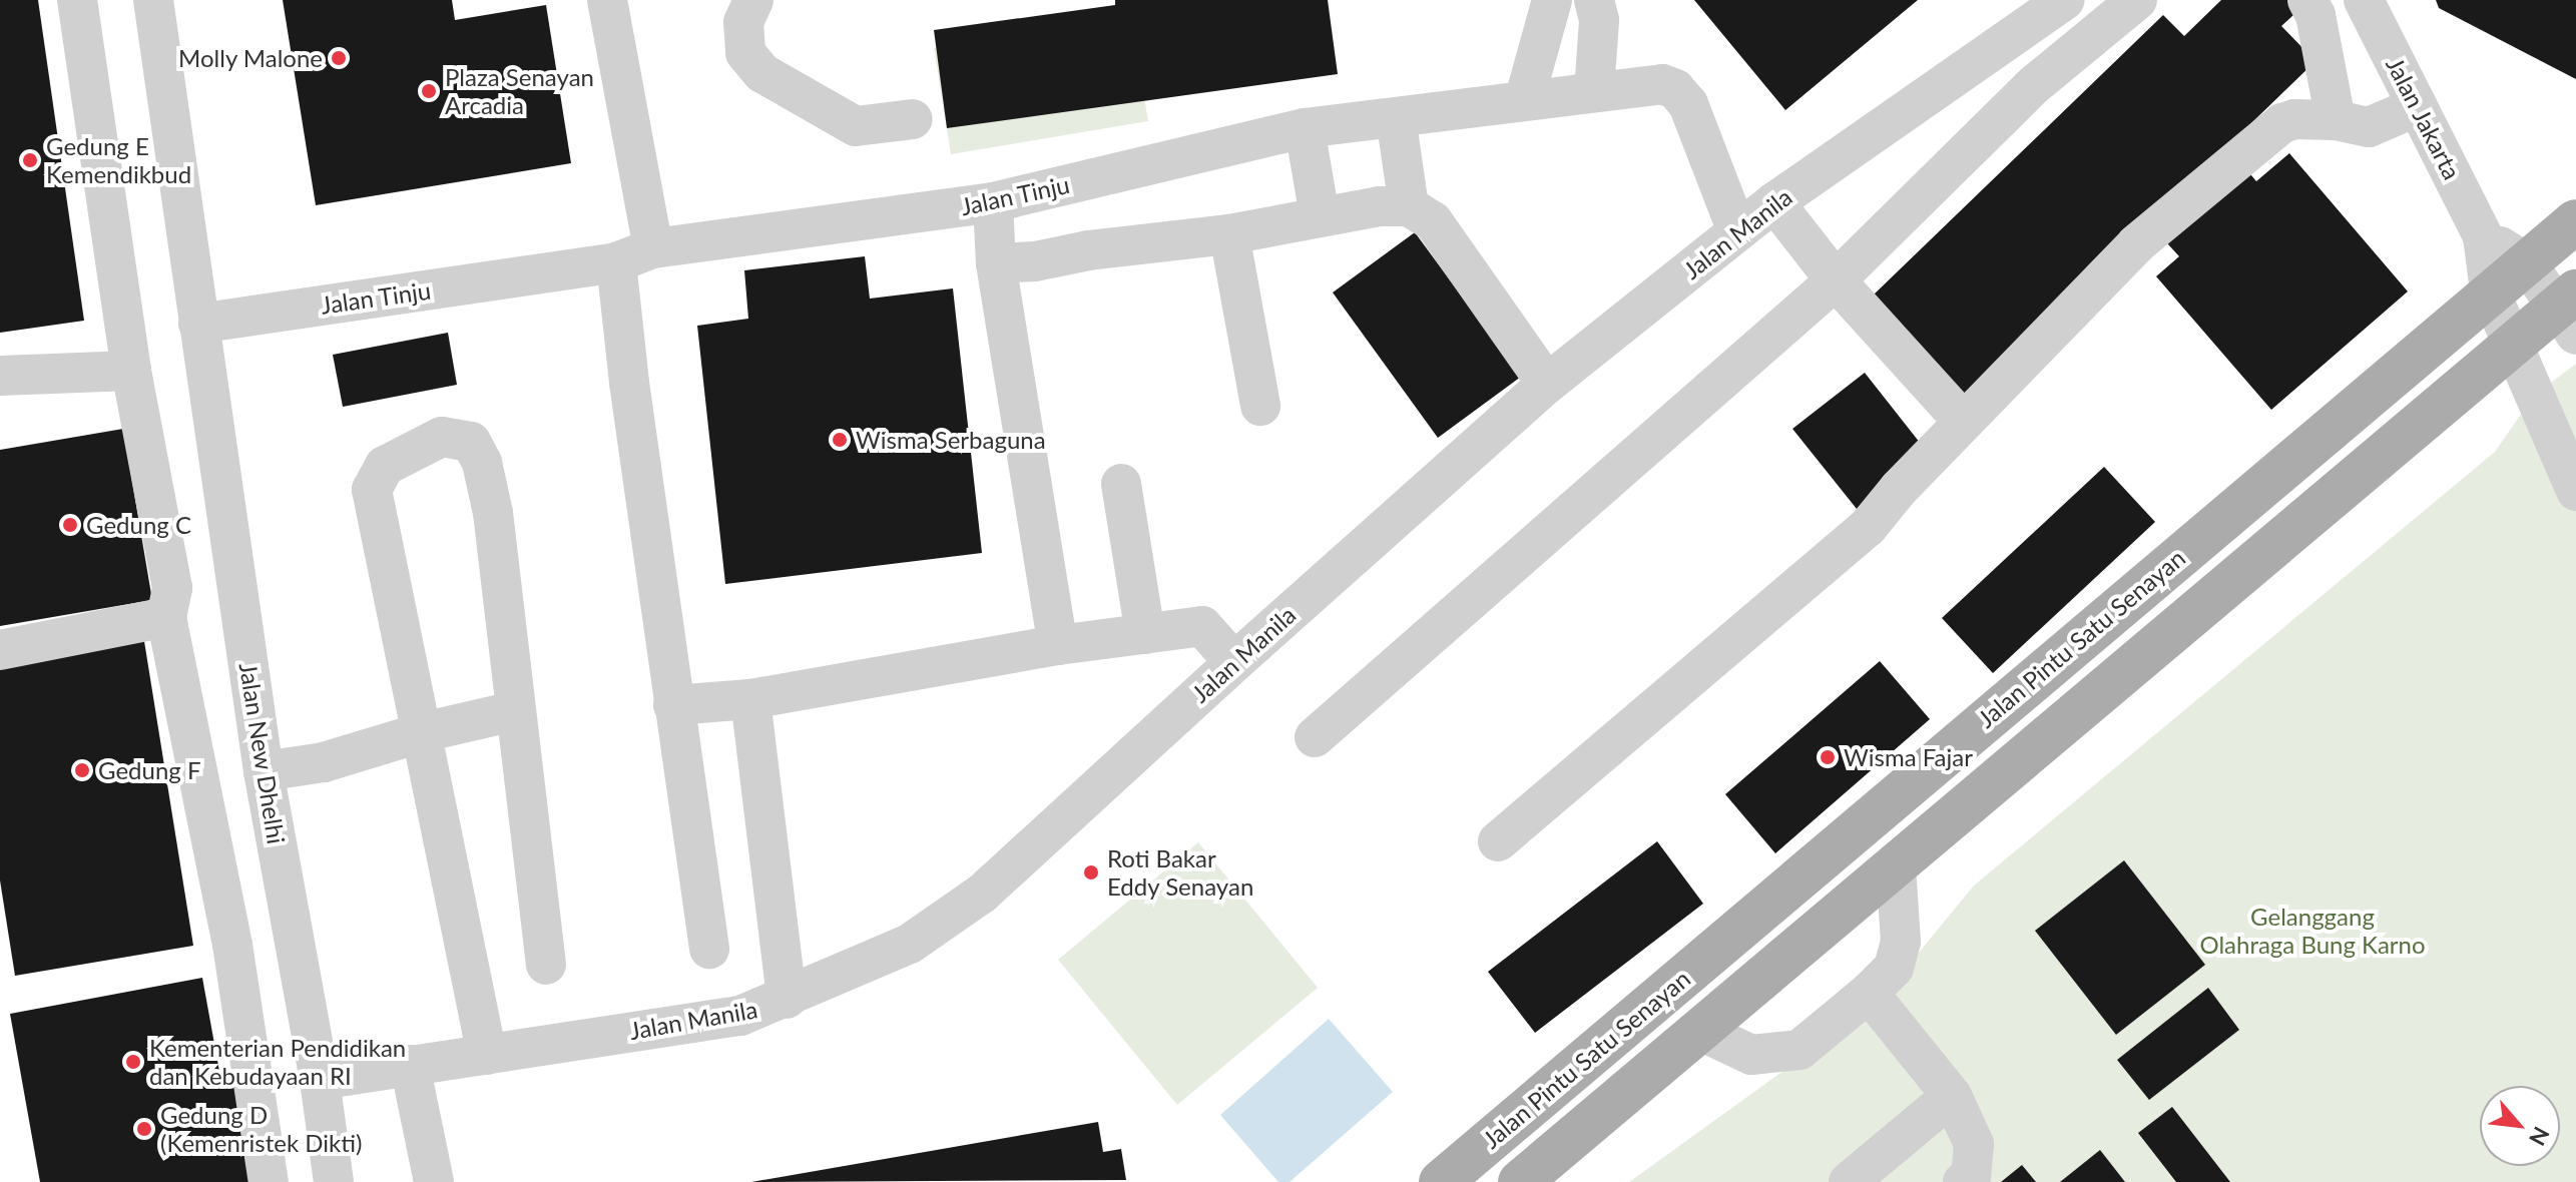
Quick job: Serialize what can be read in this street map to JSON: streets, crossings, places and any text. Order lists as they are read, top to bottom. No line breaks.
{"streets":{"main road":["Jalan Pintu Satu Senayan"],"street":["Jalan Jakarta","Jalan Tinju","Jalan Manila","Jalan New Dhelhi"]},"crossings":[["Jalan Jakarta","Jalan Pintu Satu Senayan"],["Jalan Tinju","Jalan Manila"],["Jalan Tinju","Jalan New Dhelhi"],["Jalan Manila","Jalan New Dhelhi"]],"parks":["Gelanggang Olahraga Bung Karno"],"places":["Molly Malone","Plaza Senayan Arcadia","Gedung E Kemendikbud","Wisma Serbaguna","Gedung C","Wisma Fajar","Gedung F","Roti Bakar Eddy Senayan","Kementerian Pendidikan dan Kebudayaan RI","Gedung D (Kemenristek Dikti)"],"north":"bottom right"}
